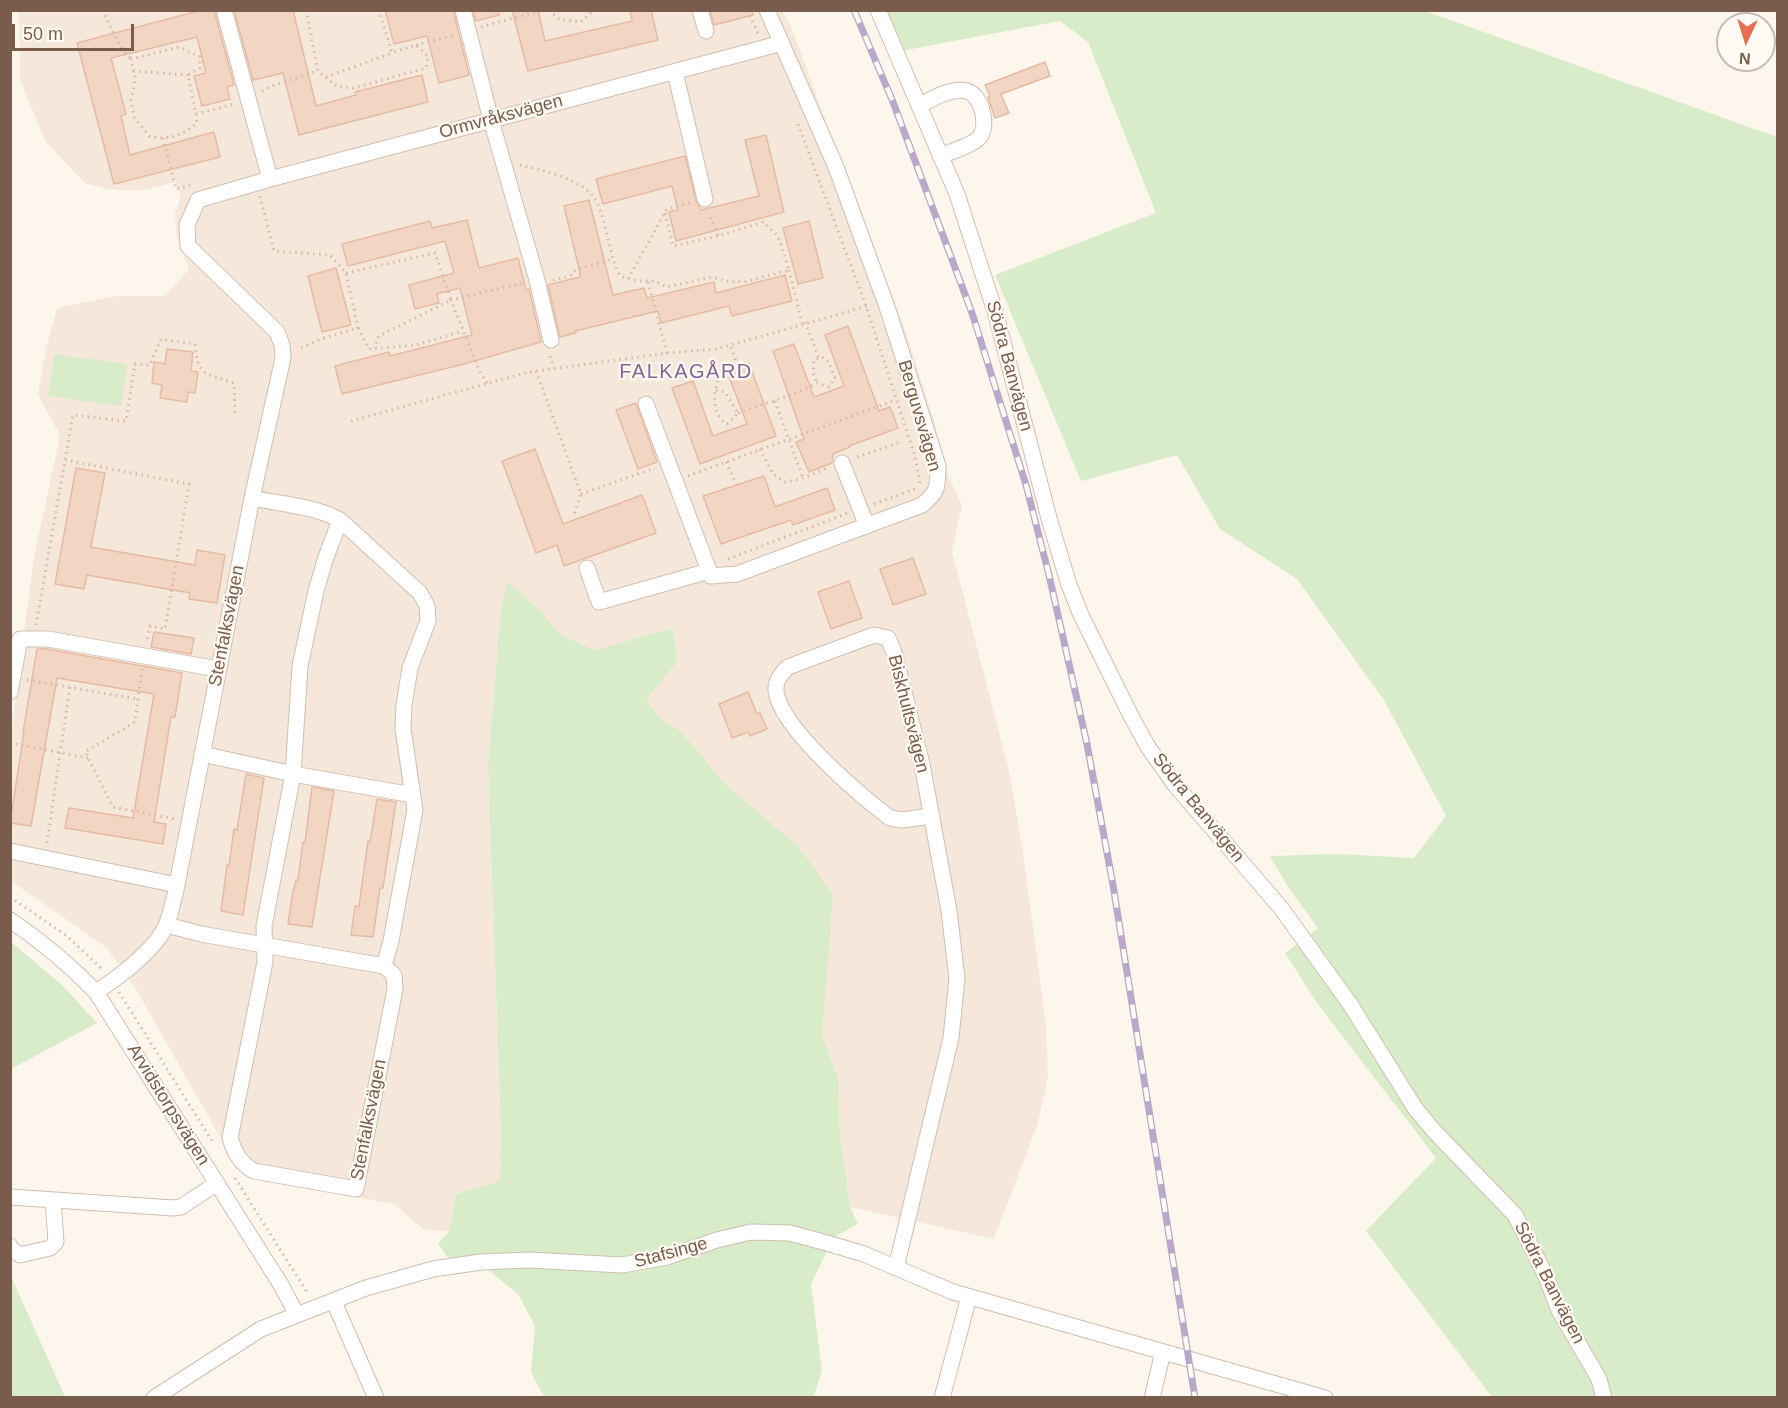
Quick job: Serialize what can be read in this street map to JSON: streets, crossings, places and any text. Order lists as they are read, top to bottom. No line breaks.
{"streets":{"street":["Ormvråksvägen","Södra Banvägen","Berguvsvägen","Stenfalksvägen","Biskhultsvägen","Arvidstorpsvägen","Stafsinge"]},"crossings":[["Ormvråksvägen","Berguvsvägen"],["Ormvråksvägen","Stenfalksvägen"],["Stenfalksvägen","Arvidstorpsvägen"],["Biskhultsvägen","Stafsinge"],["Arvidstorpsvägen","Stafsinge"]],"districts":["FALKAGÅRD"],"scale_bar":"50 m","north":"bottom"}
